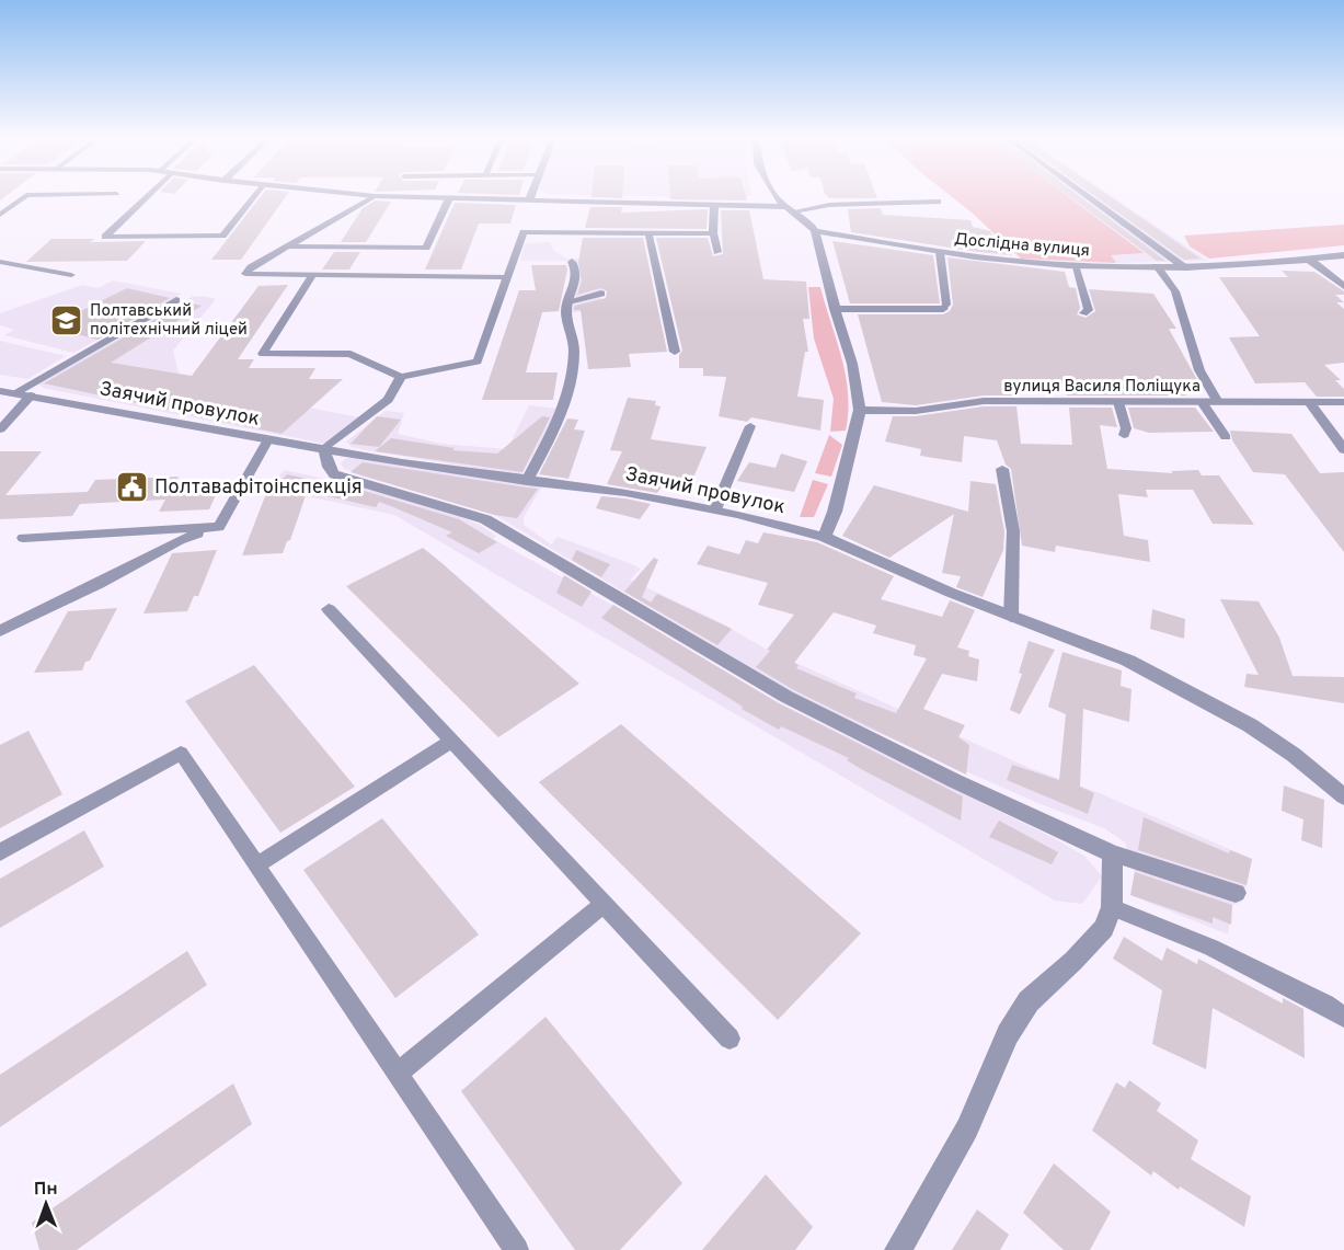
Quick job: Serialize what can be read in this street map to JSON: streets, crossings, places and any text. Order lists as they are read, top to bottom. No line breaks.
{"streets":{"street":["Дослідна вулиця","вулиця Василя Поліщука","Заячий провулок"]},"places":{"school or university":["Полтавський політехнічний ліцей"],"public building":["Полтавафітоінспекція"]},"north":"top"}
